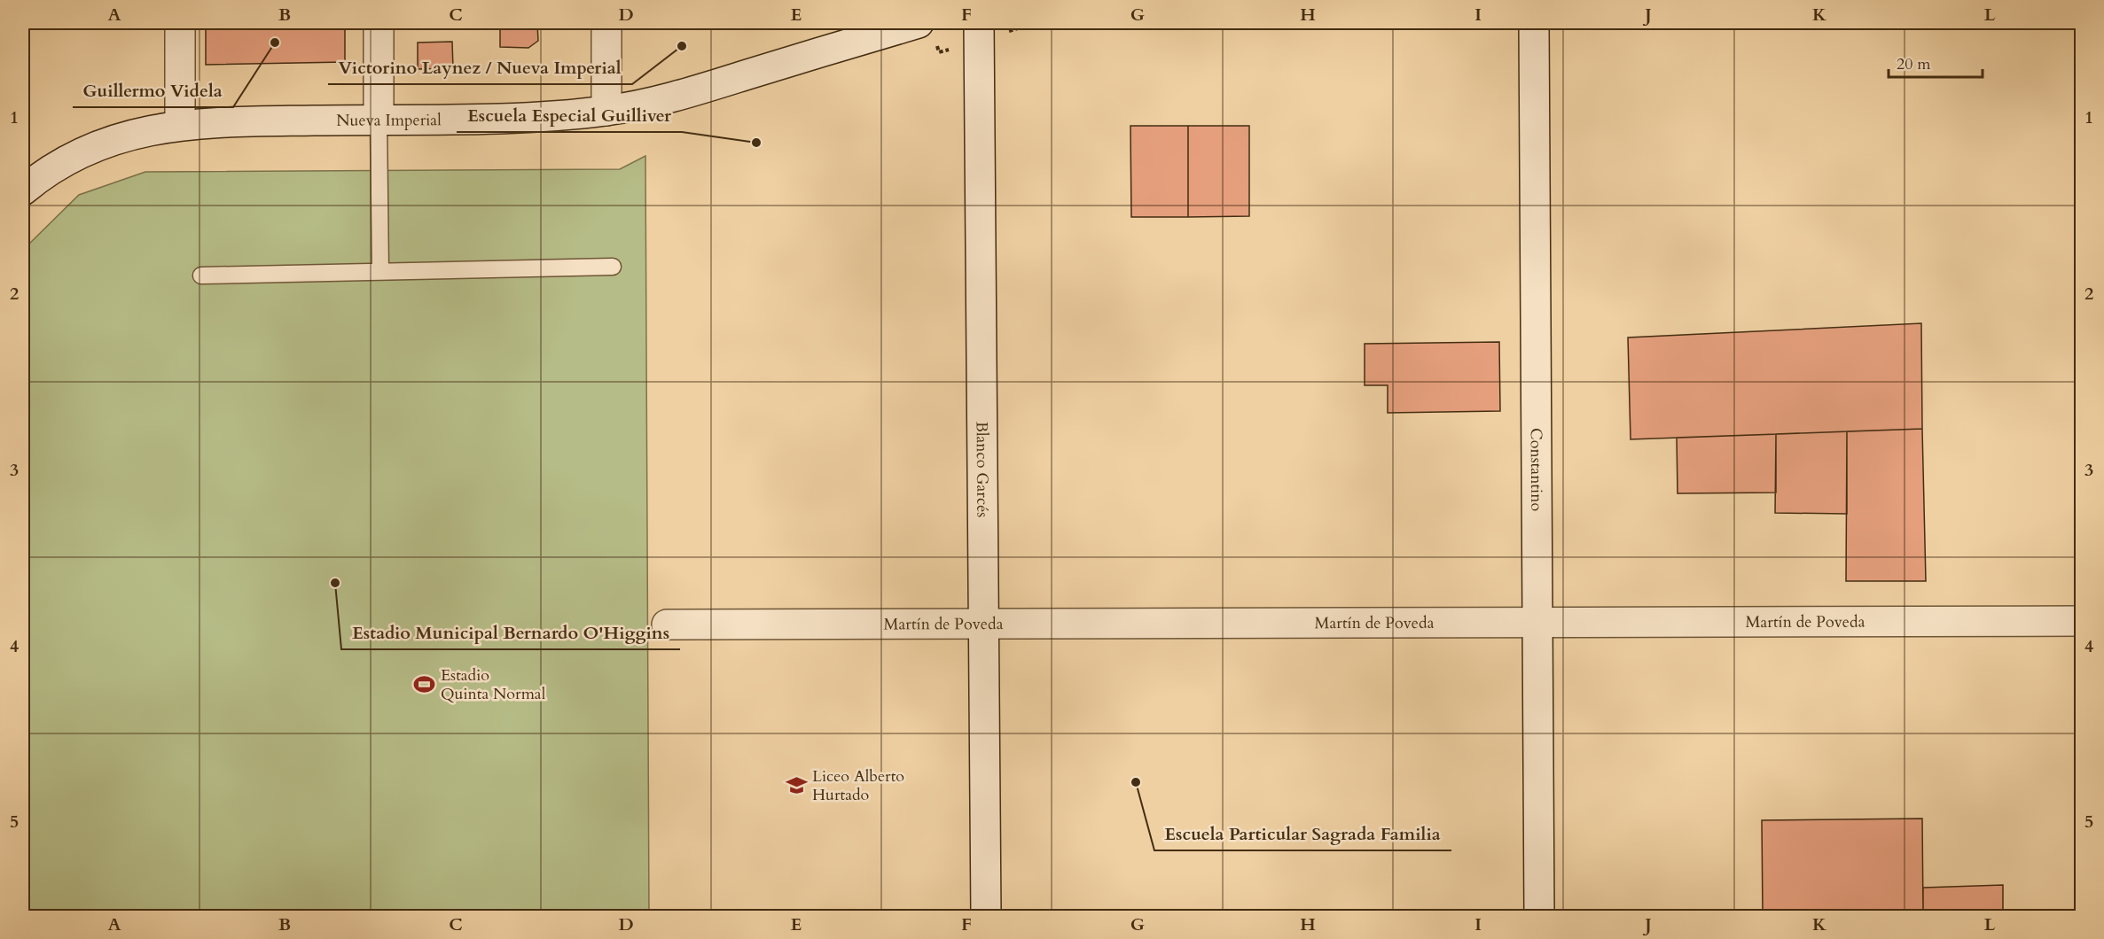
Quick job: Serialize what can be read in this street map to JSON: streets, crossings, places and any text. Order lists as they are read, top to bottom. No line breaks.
{"streets":{"street":["Nueva Imperial","Blanco Garcés","Constantino","Martín de Poveda"]},"crossings":[["Blanco Garcés","Martín de Poveda"],["Constantino","Martín de Poveda"]],"places":{"other":["Guillermo Videla","Victorino Laynez / Nueva Imperial","Escuela Especial Guilliver","Estadio Municipal Bernardo O'Higgins","Escuela Particular Sagrada Familia"],"sports":["Estadio Quinta Normal"],"school or university":["Liceo Alberto Hurtado"]},"scale_bar":"20 m","grid":{"columns":["A","B","C","D","E","F","G","H","I","J","K","L"],"rows":["1","2","3","4","5"]}}
